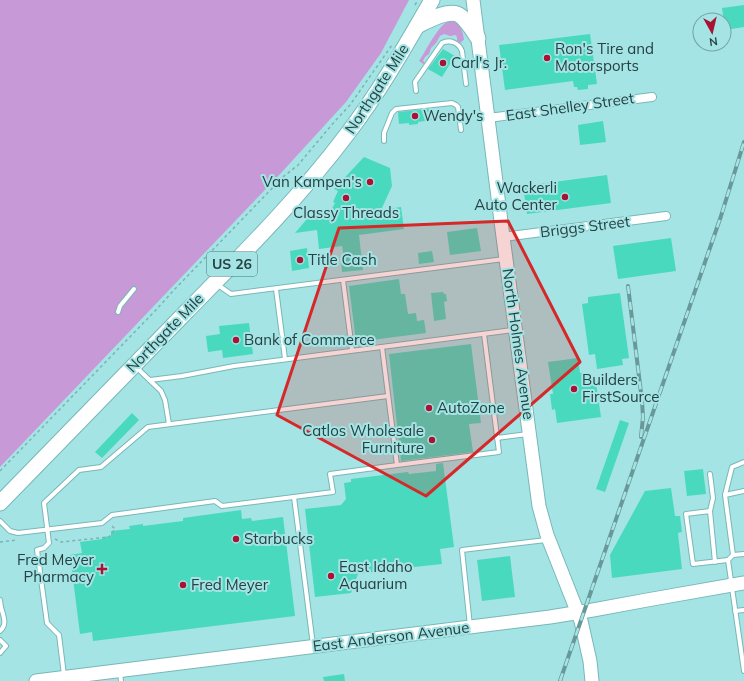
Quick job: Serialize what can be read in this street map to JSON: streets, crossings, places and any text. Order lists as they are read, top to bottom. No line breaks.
{"streets":{"highway":["Northgate Mile","US 26"],"main road":["North Holmes Avenue","East Anderson Avenue"],"street":["East Shelley Street","Briggs Street"]},"crossings":[["East Shelley Street","North Holmes Avenue"],["Briggs Street","North Holmes Avenue"],["North Holmes Avenue","East Anderson Avenue"]],"places":{"other":["Ron's Tire and Motorsports","Carl's Jr.","Wendy's","Van Kampen's","Wackerli Auto Center","Classy Threads","Title Cash","Bank of Commerce","Builders FirstSource","AutoZone","Catlos Wholesale Furniture","Starbucks","East Idaho Aquarium","Fred Meyer"],"health":["Fred Meyer Pharmacy"]},"north":"bottom"}
